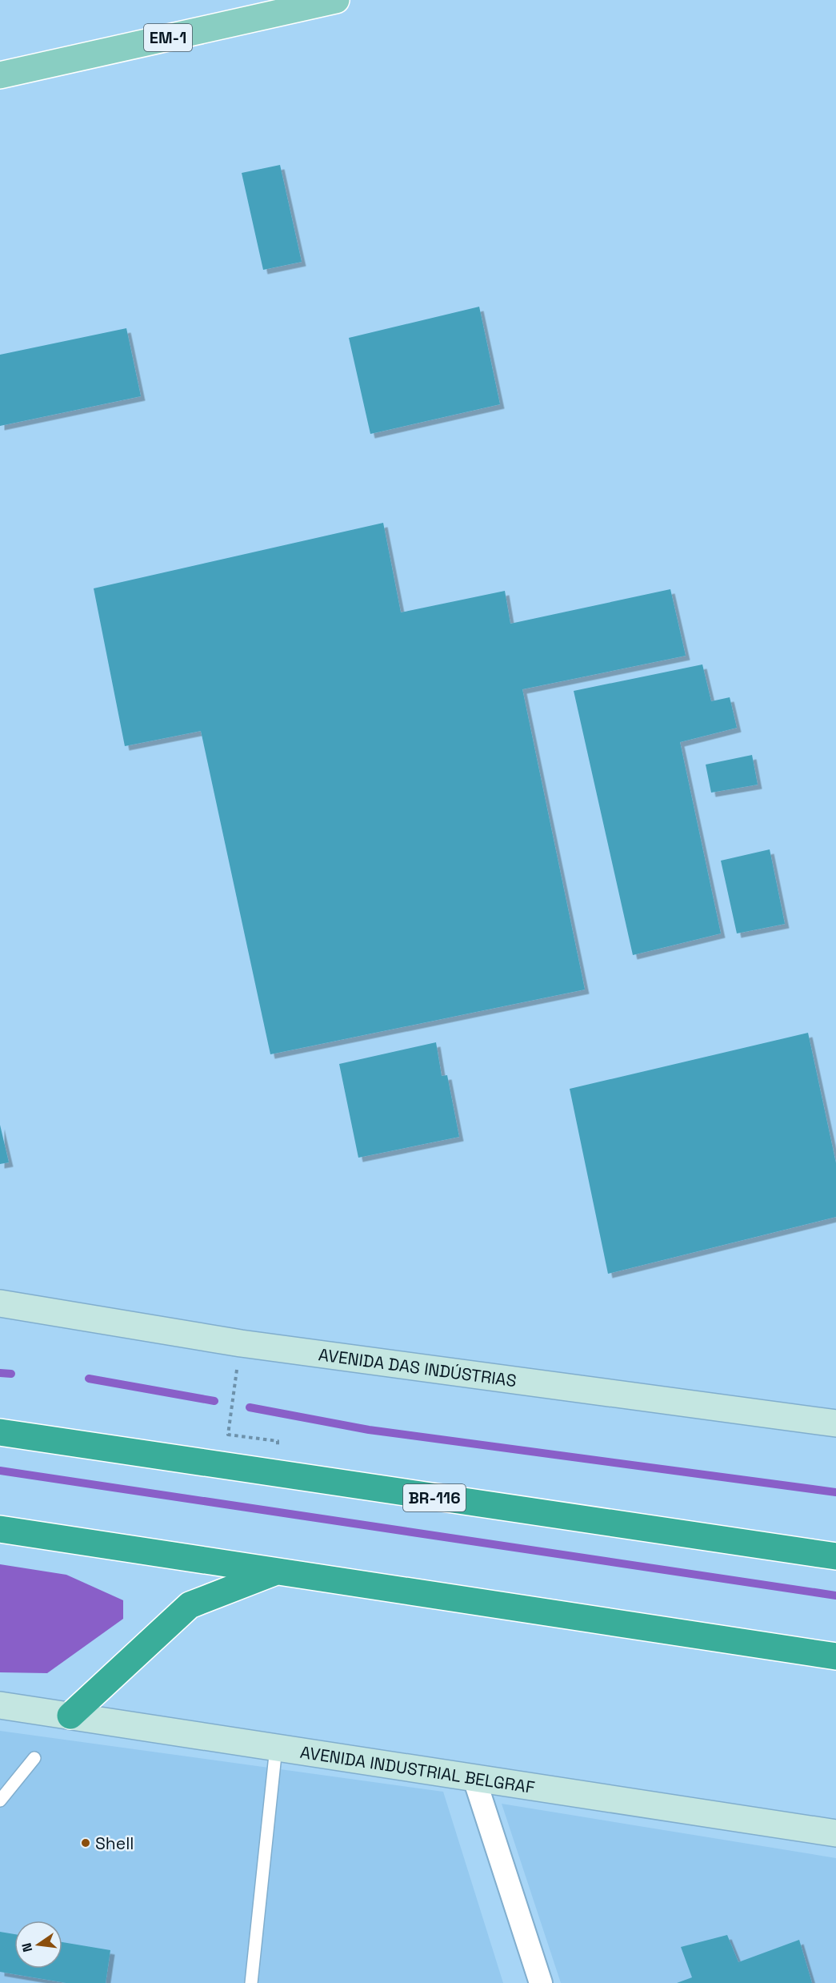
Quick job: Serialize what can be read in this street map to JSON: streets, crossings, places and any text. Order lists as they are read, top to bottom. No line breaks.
{"streets":{"highway":["BR-116"],"main road":["EM-1","AVENIDA DAS INDÚSTRIAS","AVENIDA INDUSTRIAL BELGRAF"]},"places":["Shell"],"north":"left"}
